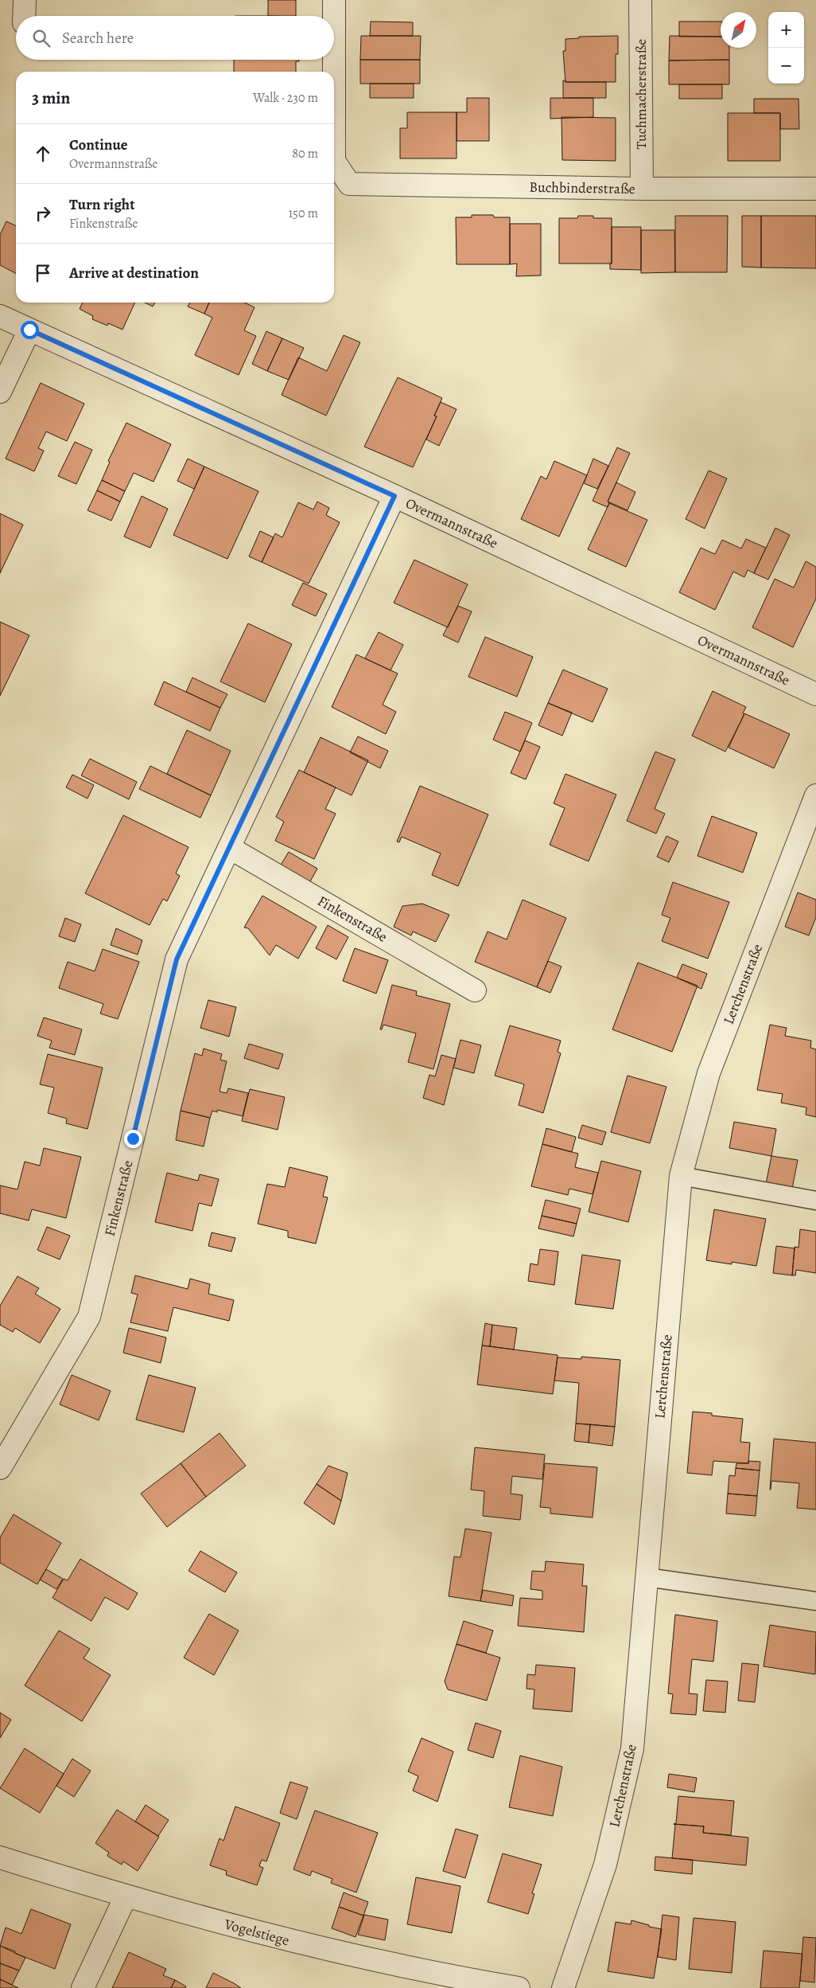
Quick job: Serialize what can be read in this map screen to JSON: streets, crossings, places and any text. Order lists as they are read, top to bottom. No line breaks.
{"streets":{"street":["Tuchmacherstraße","Buchbinderstraße","Overmannstraße","Finkenstraße","Lerchenstraße","Vogelstiege"]},"crossings":[["Tuchmacherstraße","Buchbinderstraße"],["Overmannstraße","Finkenstraße"]],"north":"top right","page":{"map_buttons":["+","−"],"search":"Search here","heading":["3 min","Walk · 230 m"],"list":[["Continue","Overmannstraße","80 m"],["Turn right","Finkenstraße","150 m"],"Arrive at destination"]}}
